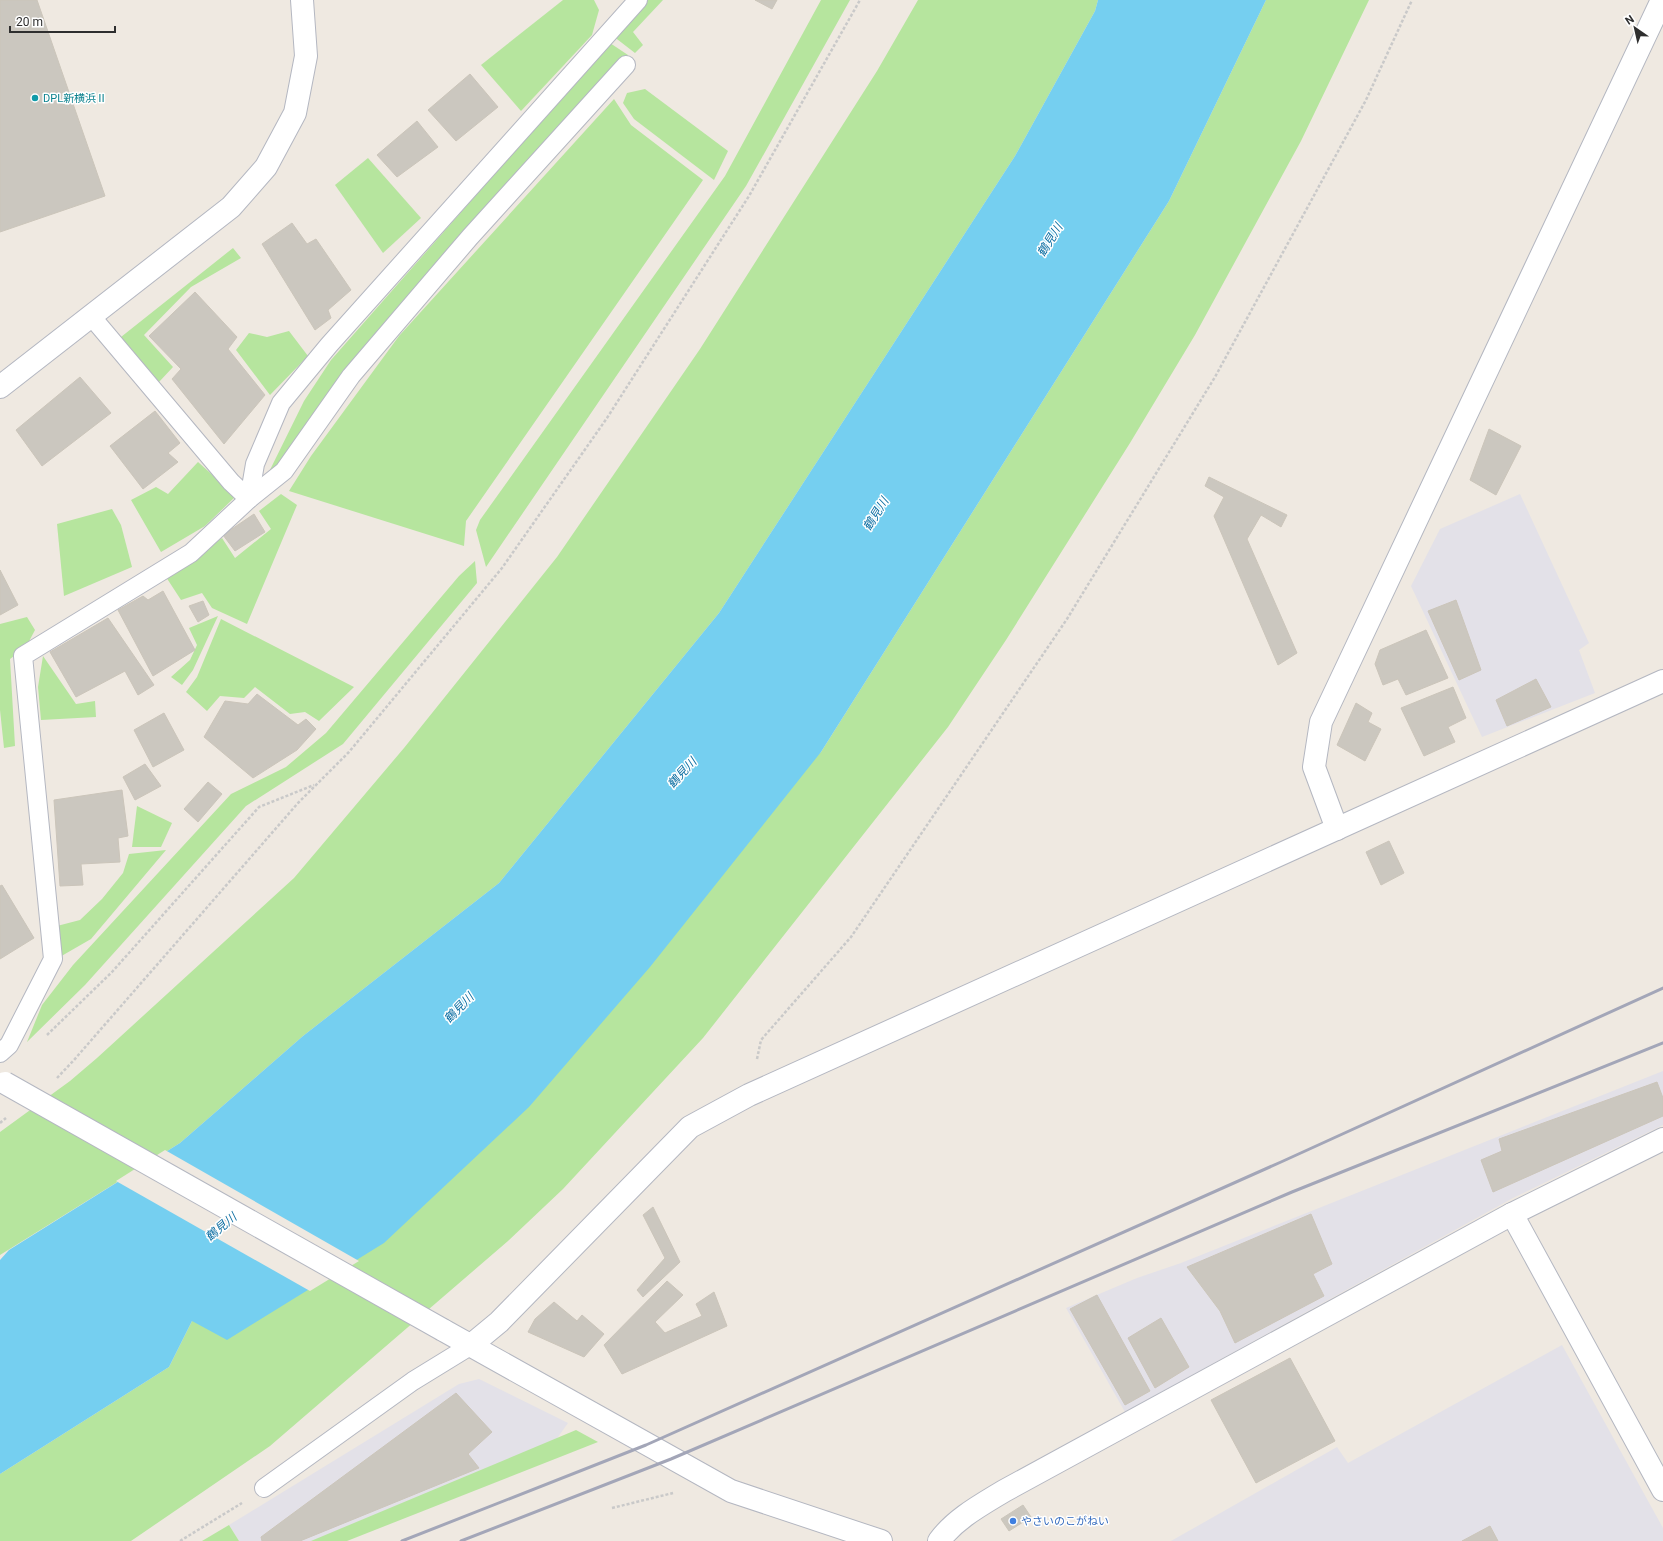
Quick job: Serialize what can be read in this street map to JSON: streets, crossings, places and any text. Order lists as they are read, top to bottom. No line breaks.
{"water":["鶴見川"],"places":["DPL新横浜Ⅱ","やさいのこがねい"],"scale_bar":"20 m","north":"top left"}
